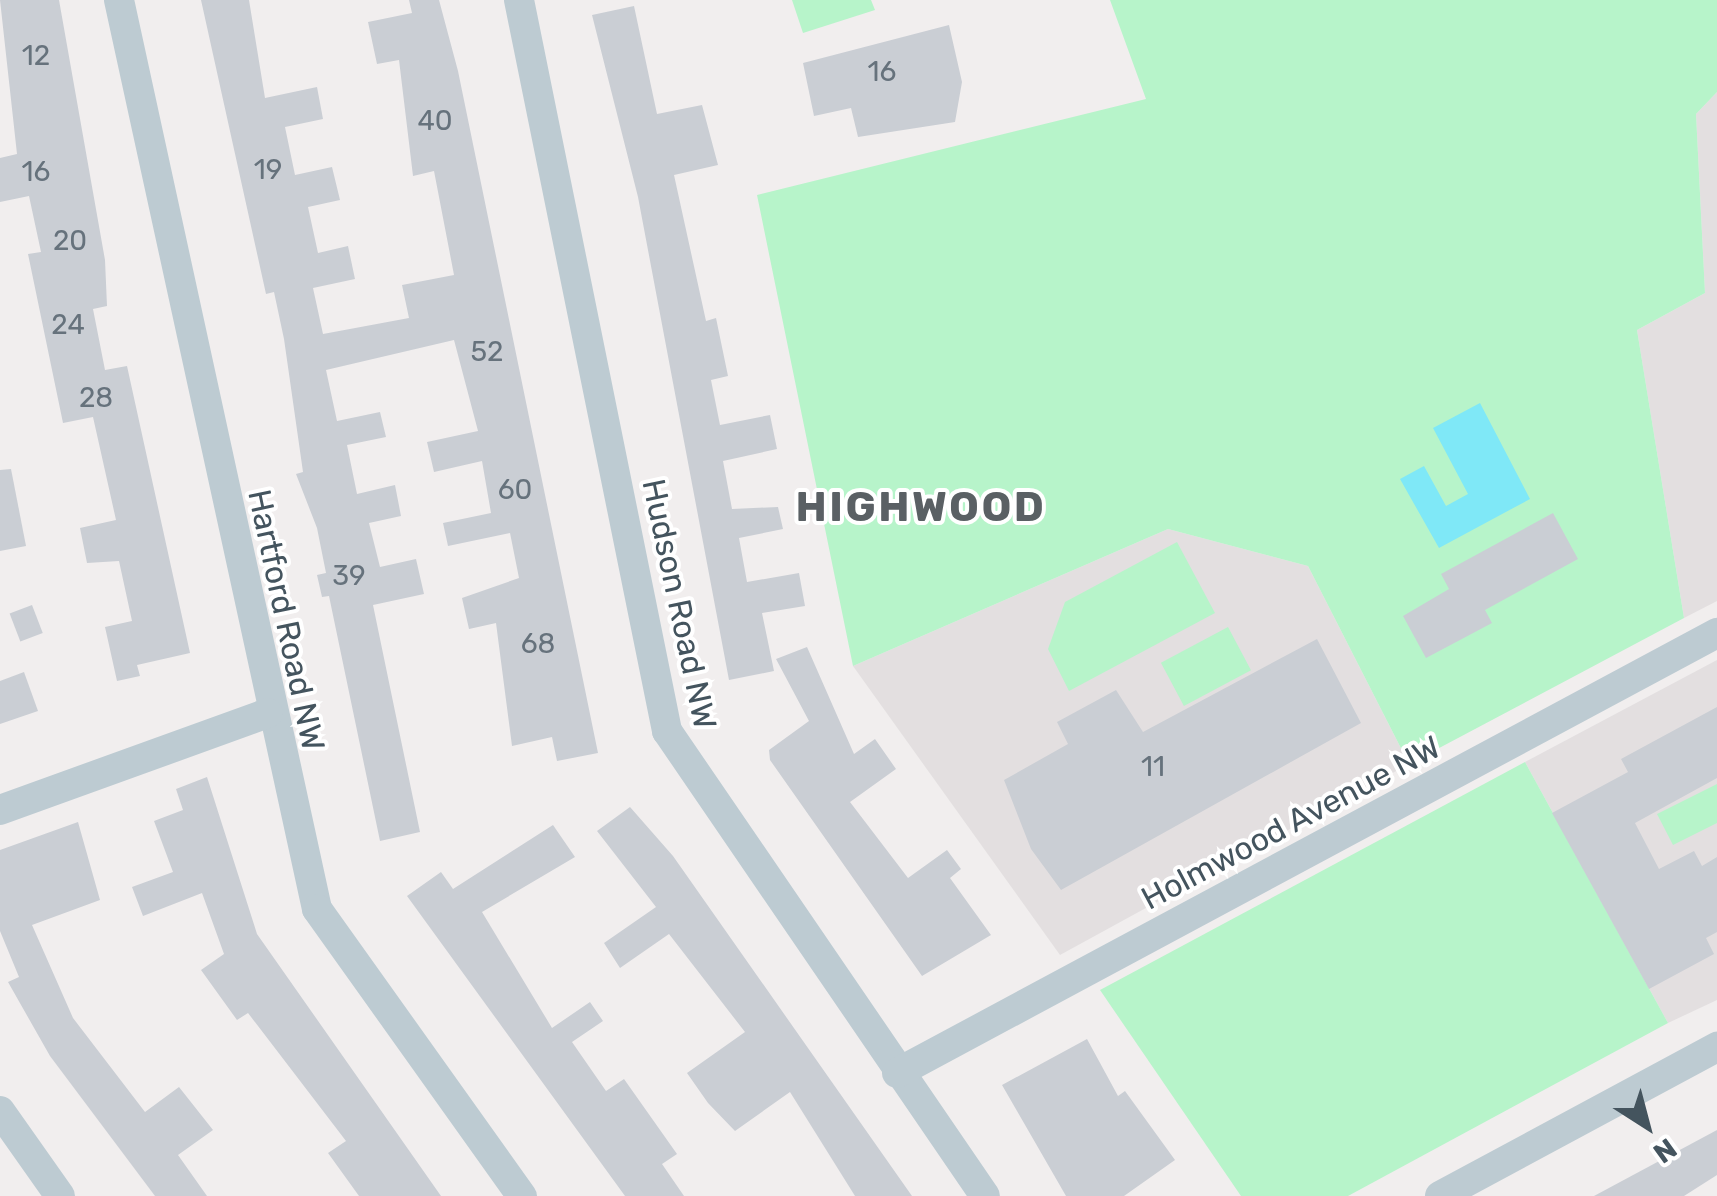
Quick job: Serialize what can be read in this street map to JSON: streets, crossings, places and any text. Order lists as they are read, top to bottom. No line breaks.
{"streets":{"street":["Hudson Road NW","Hartford Road NW","Holmwood Avenue NW"]},"crossings":[["Hudson Road NW","Holmwood Avenue NW"]],"districts":["HIGHWOOD"],"house_numbers":["12","16","40","19","16","20","24","52","28","60","39","68","11"],"north":"bottom right"}
